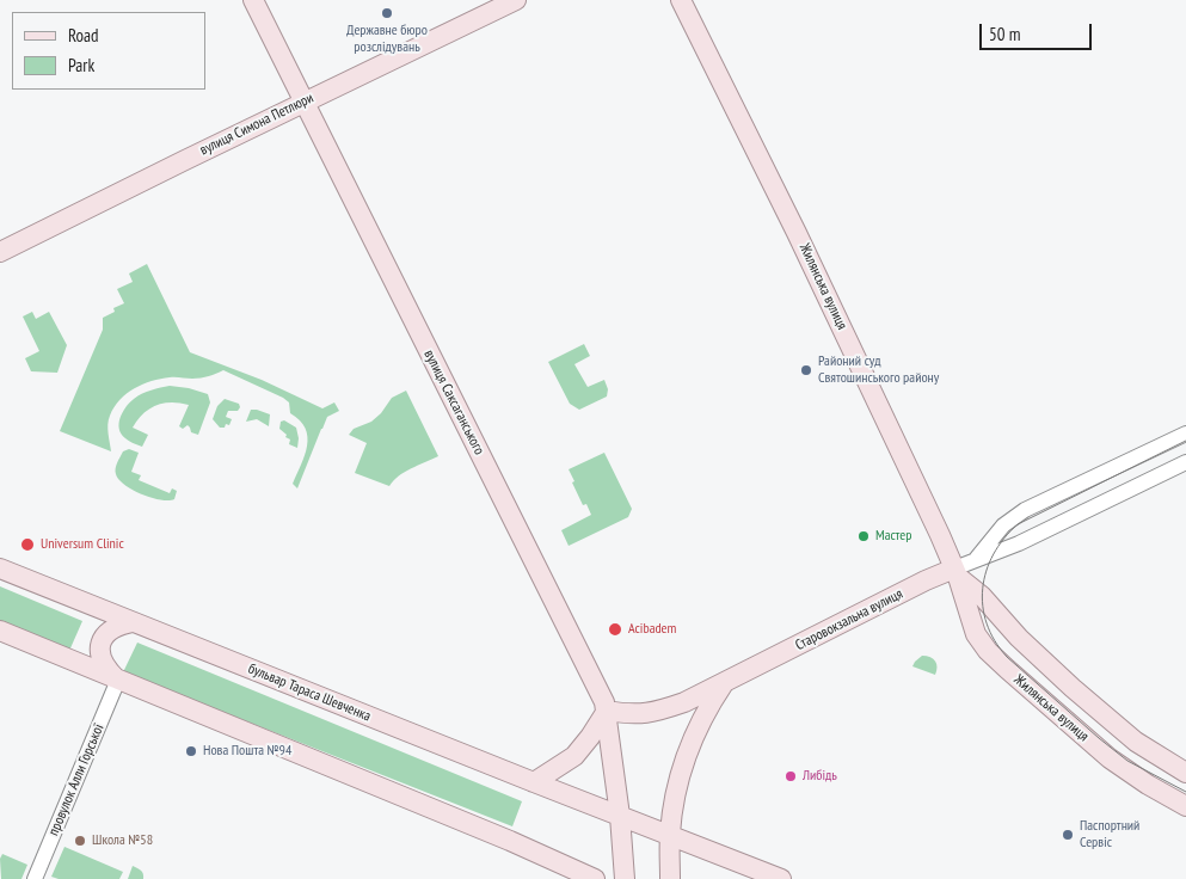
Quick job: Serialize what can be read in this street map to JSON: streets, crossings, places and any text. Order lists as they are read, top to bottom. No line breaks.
{"streets":{"main road":["вулиця Симона Петлюри","Жилянська вулиця","вулиця Саксаганського","Старовокзальна вулиця","бульвар Тараса Шевченка"],"street":["провулок Алли Горської"]},"crossings":[["вулиця Симона Петлюри","вулиця Саксаганського"],["Жилянська вулиця","Старовокзальна вулиця"],["вулиця Саксаганського","Старовокзальна вулиця"],["вулиця Саксаганського","бульвар Тараса Шевченка"]],"places":["Державне бюро розслідувань","Районий суд Святошинського району","Мастер","Universum Clinic","Acibadem","Нова Пошта №94","Либідь","Паспортний Сервіс","Школа №58"],"legend":["Road","Park"],"scale_bar":"50 m"}
